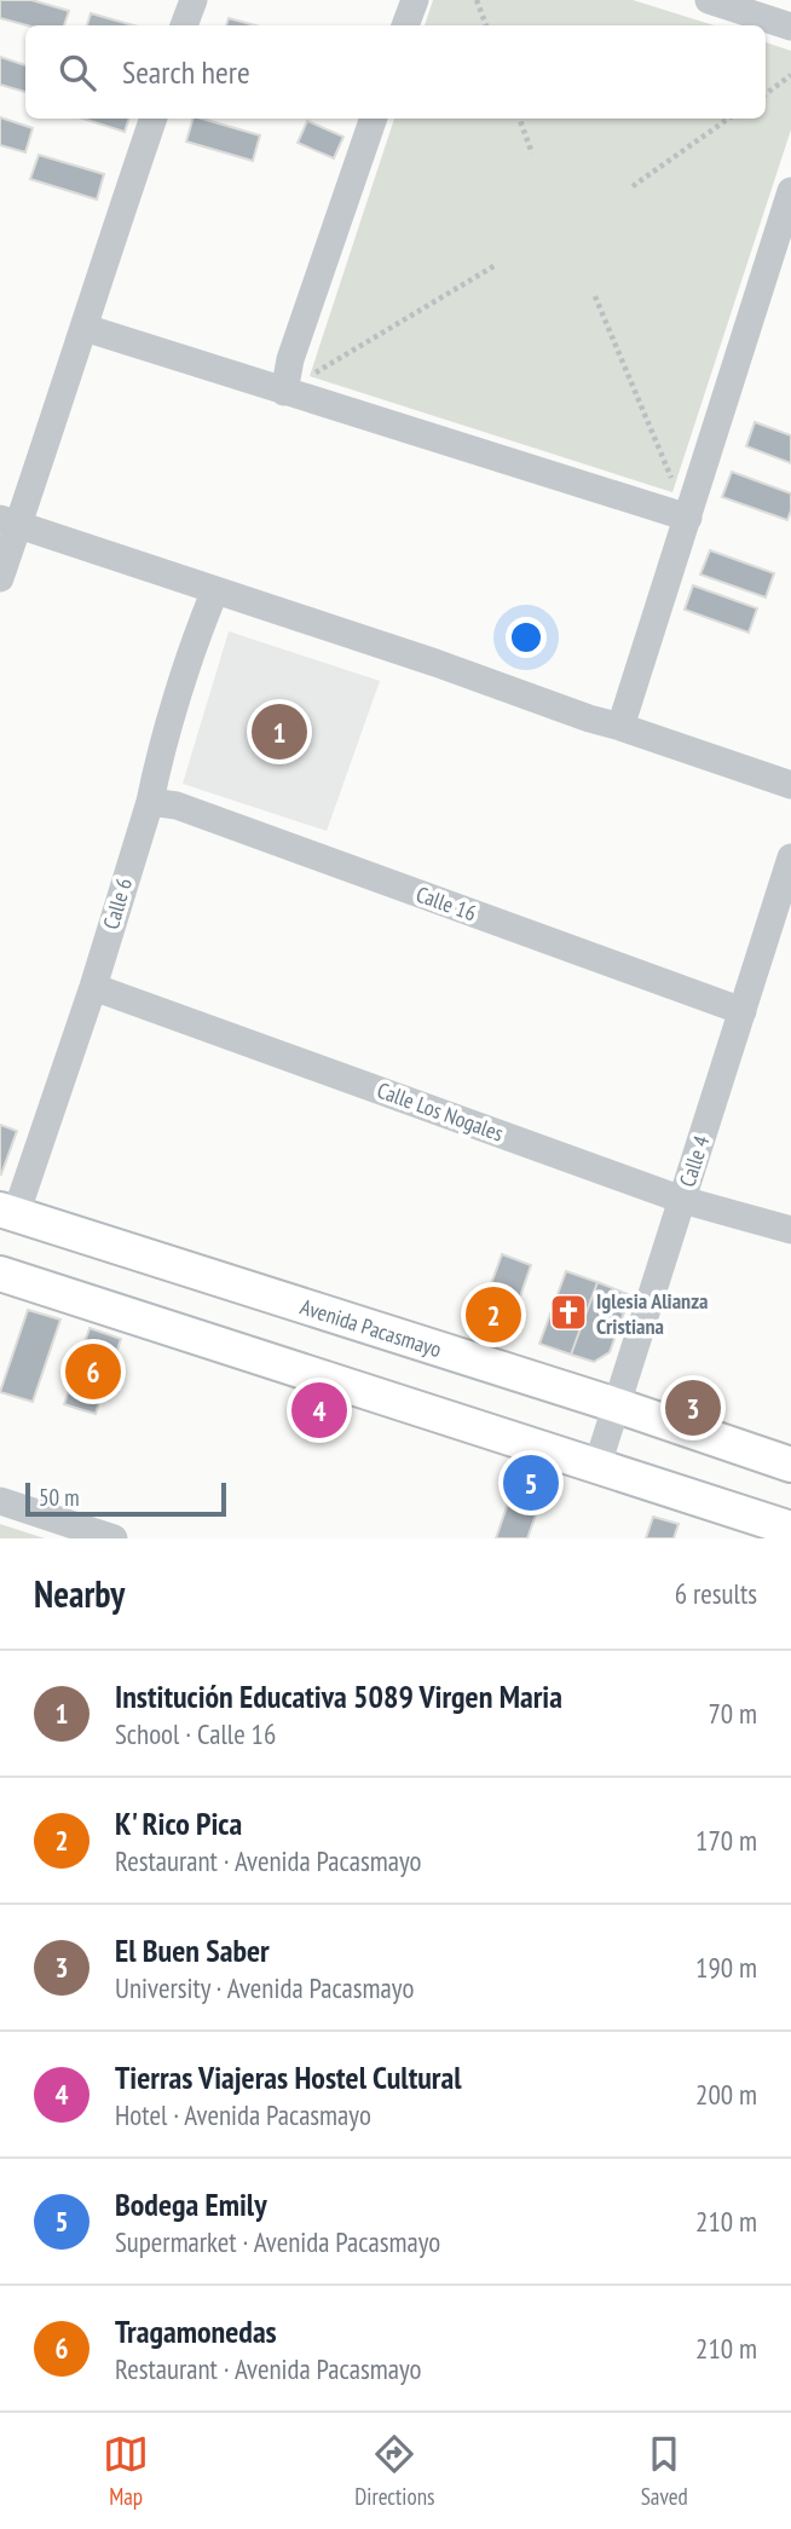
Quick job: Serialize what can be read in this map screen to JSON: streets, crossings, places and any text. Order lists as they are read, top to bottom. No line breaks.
{"streets":{"main road":["Avenida Pacasmayo"],"street":["Calle 6","Calle 16","Calle Los Nogales","Calle 4"]},"crossings":[["Calle 6","Calle 16"],["Calle 6","Calle Los Nogales"],["Calle 6","Avenida Pacasmayo"],["Calle 16","Calle 4"],["Calle Los Nogales","Calle 4"],["Calle 4","Avenida Pacasmayo"]],"places":{"church":["Iglesia Alianza Cristiana"]},"scale_bar":"50 m","page":{"search":"Search here","pins":["1","2","6","3","4","5"],"scale":"50 m","heading":["Nearby","6 results"],"list":[{"mark":"1","name":"Institución Educativa 5089 Virgen Maria","note":"School · Calle 16","value":"70 m"},{"mark":"2","name":"K' Rico Pica","note":"Restaurant · Avenida Pacasmayo","value":"170 m"},{"mark":"3","name":"El Buen Saber","note":"University · Avenida Pacasmayo","value":"190 m"},{"mark":"4","name":"Tierras Viajeras Hostel Cultural","note":"Hotel · Avenida Pacasmayo","value":"200 m"},{"mark":"5","name":"Bodega Emily","note":"Supermarket · Avenida Pacasmayo","value":"210 m"},{"mark":"6","name":"Tragamonedas","note":"Restaurant · Avenida Pacasmayo","value":"210 m"}],"nav":["Map","Directions","Saved"]}}
